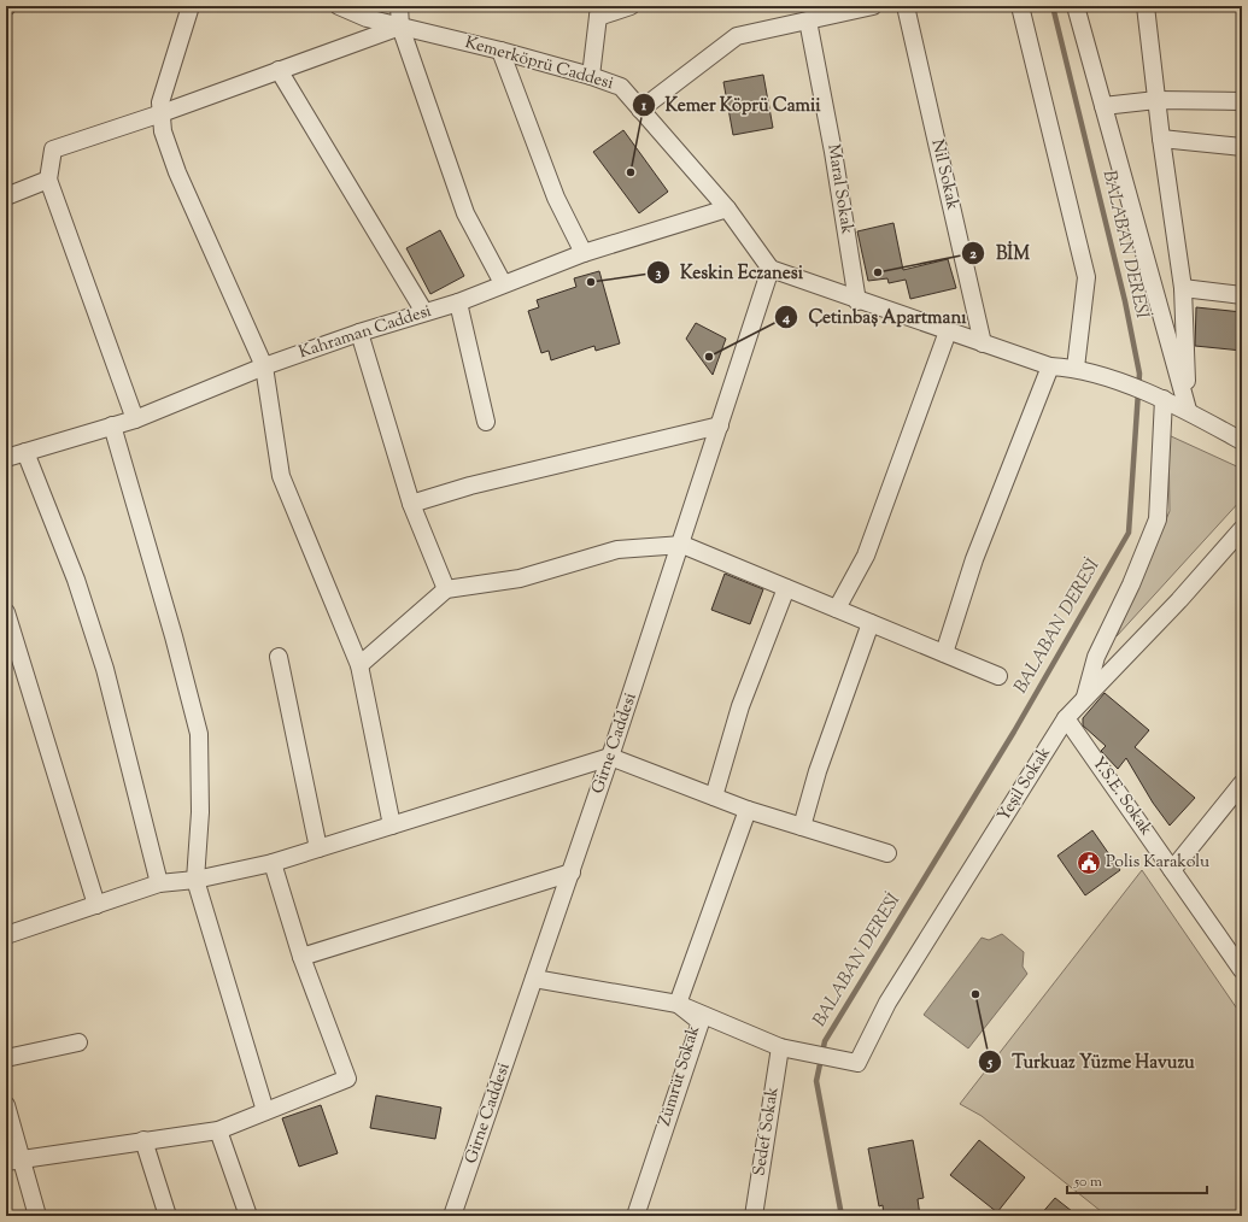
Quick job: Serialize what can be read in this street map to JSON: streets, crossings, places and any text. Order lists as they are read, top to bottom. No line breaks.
{"streets":{"street":["Kemerköprü Caddesi","Nil Sokak","Maral Sokak","Kahraman Caddesi","Girne Caddesi","Yeşil Sokak","Y.S.E. Sokak","Zümrüt Sokak","Sedef Sokak"]},"crossings":[["Kemerköprü Caddesi","Kahraman Caddesi"],["Kemerköprü Caddesi","Girne Caddesi"],["Yeşil Sokak","Y.S.E. Sokak"],["Yeşil Sokak","Sedef Sokak"]],"water":["BALABAN DERESİ"],"places":{"other":["Kemer Köprü Camii","BİM","Keskin Eczanesi","Çetinbaş Apartmanı","Turkuaz Yüzme Havuzu"],"public building":["Polis Karakolu"]},"scale_bar":"50 m"}
